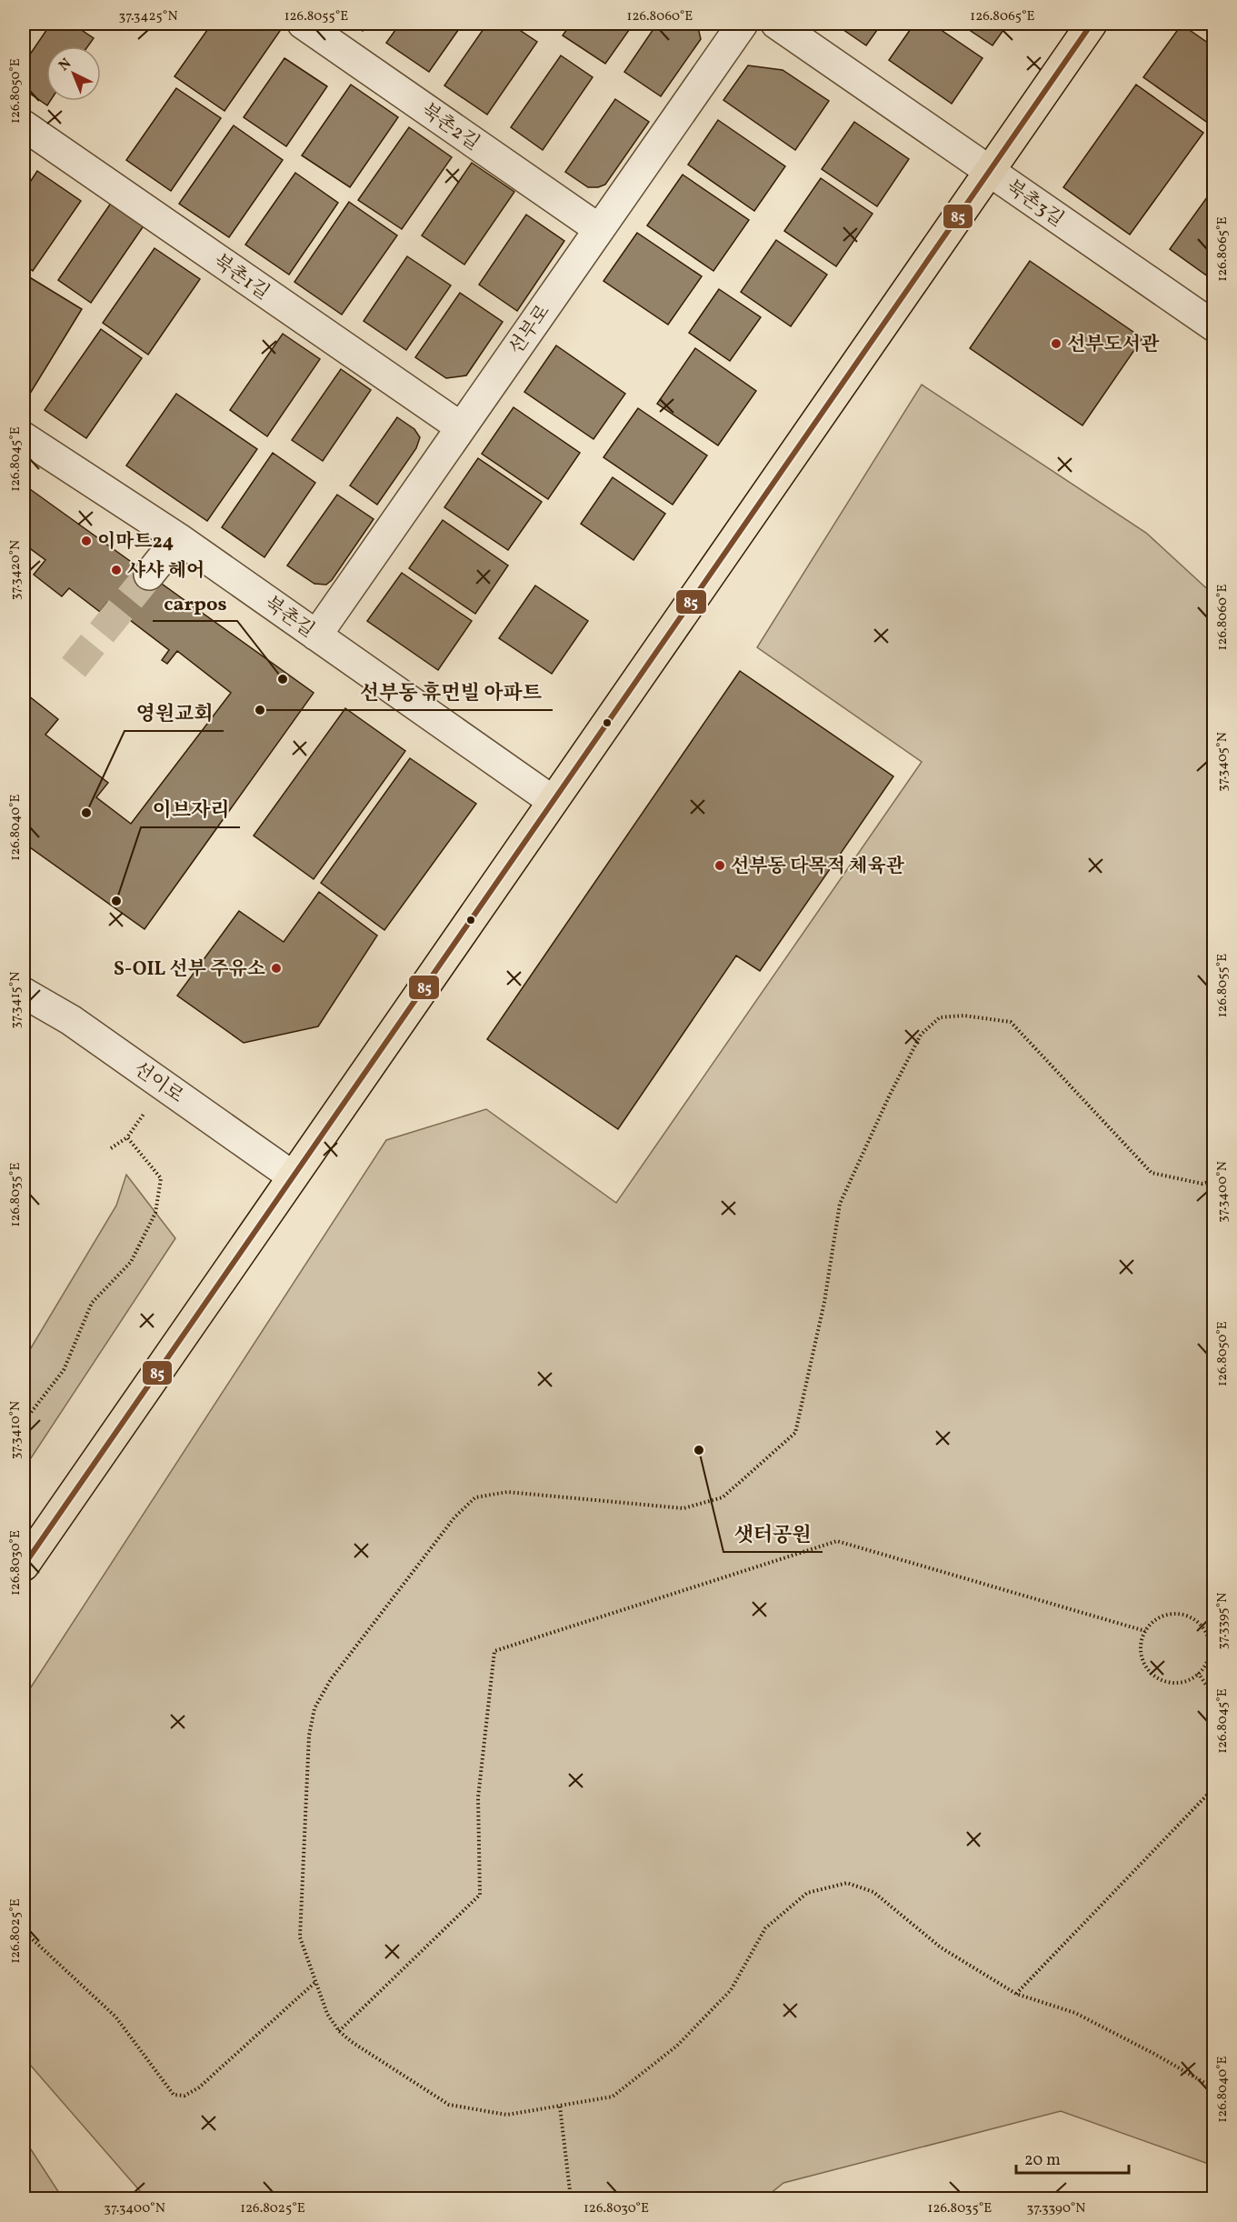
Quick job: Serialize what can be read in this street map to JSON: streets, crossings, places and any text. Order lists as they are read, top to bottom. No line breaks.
{"streets":{"street":["북촌2길","북촌3길","북촌1길","선부로","북촌길","선이로"]},"crossings":[["북촌2길","선부로"],["북촌1길","선부로"],["선부로","북촌길"]],"places":["선부도서관","이마트24","샤샤 헤어","carpos","선부동 휴먼빌 아파트","영원교회","선부동 다목적 체육관","이브자리","S-OIL 선부 주유소","샛터공원"],"lines":["transit line 85"],"scale_bar":"20 m","north":"top left","coordinates":["37.3425°N","126.8055°E","126.8060°E","126.8065°E","126.8050°E","126.8045°E","37.3420°N","37.3405°N","126.8040°E","37.3415°N","37.3400°N","126.8035°E","37.3410°N","126.8030°E","37.3395°N","126.8025°E","37.3390°N"]}
